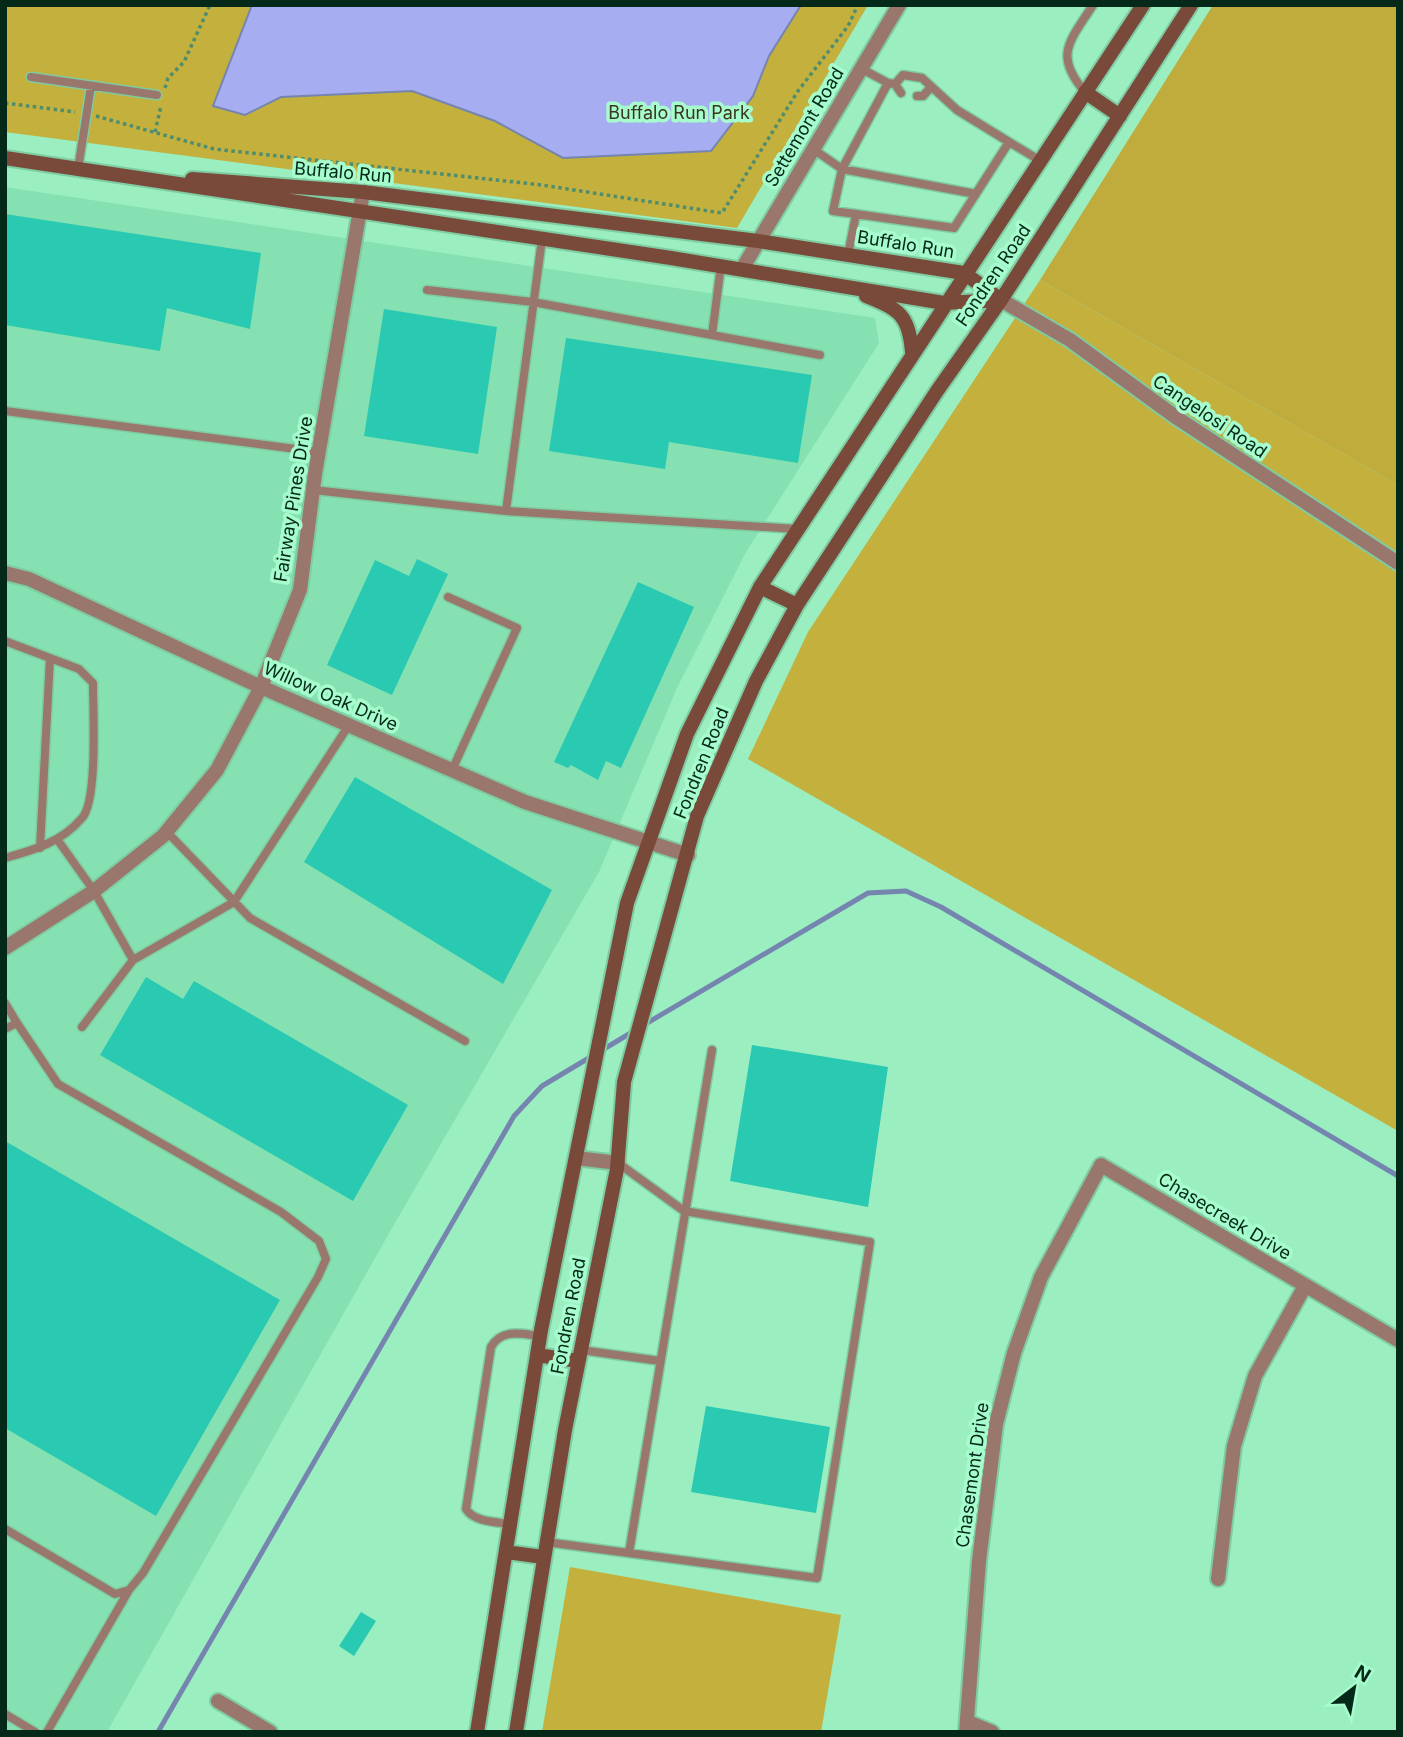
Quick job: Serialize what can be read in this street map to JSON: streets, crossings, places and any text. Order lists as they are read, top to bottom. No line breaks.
{"streets":{"main road":["Buffalo Run","Fondren Road"],"street":["Settemont Road","Cangelosi Road","Fairway Pines Drive","Willow Oak Drive","Chasecreek Drive","Chasemont Drive"]},"crossings":[["Settemont Road","Buffalo Run"],["Buffalo Run","Fondren Road"],["Buffalo Run","Cangelosi Road"],["Buffalo Run","Fairway Pines Drive"],["Fondren Road","Cangelosi Road"],["Fondren Road","Willow Oak Drive"],["Fairway Pines Drive","Willow Oak Drive"],["Chasecreek Drive","Chasemont Drive"]],"parks":["Buffalo Run Park"],"north":"top right"}
